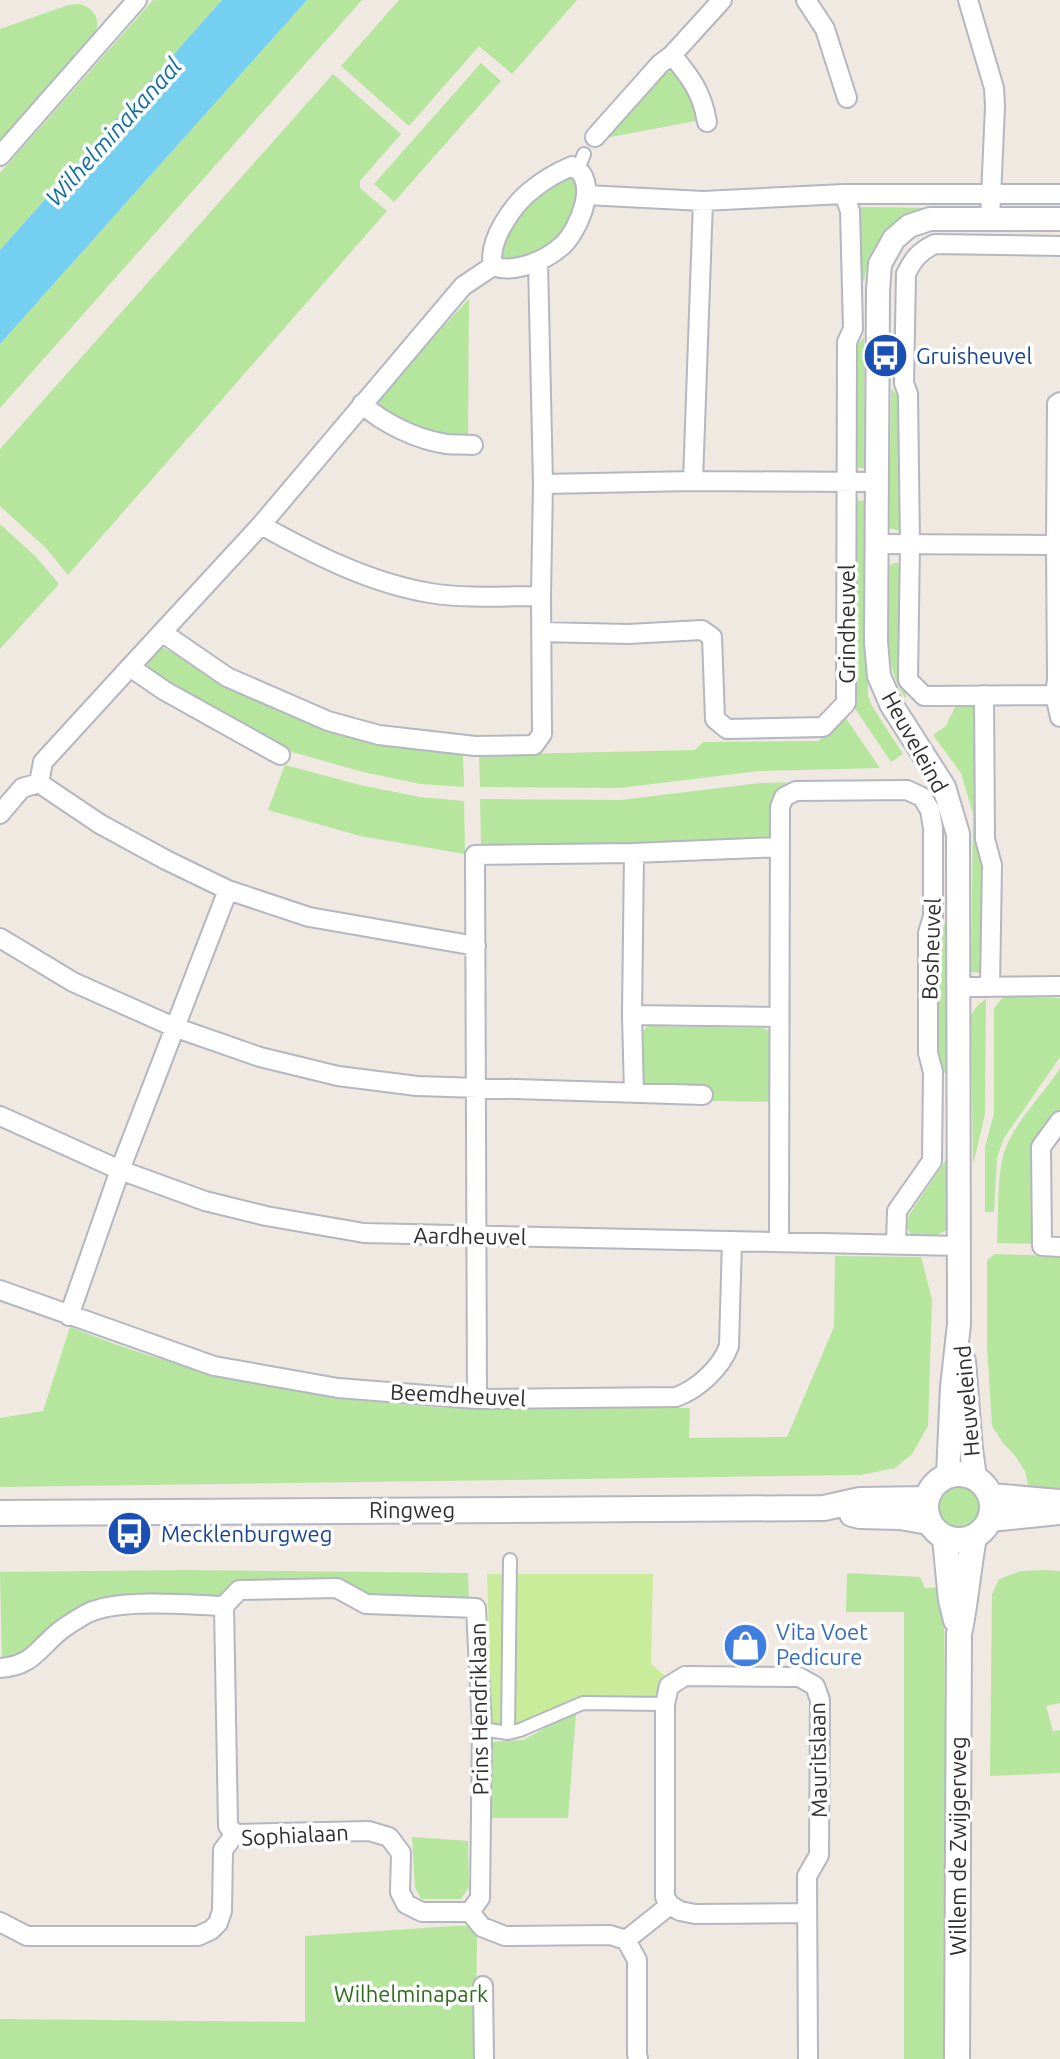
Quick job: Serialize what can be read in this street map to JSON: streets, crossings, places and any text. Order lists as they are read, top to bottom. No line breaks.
{"streets":{"main road":["Ringweg","Willem de Zwijgerweg"],"street":["Grindheuvel","Heuveleind","Bosheuvel","Aardheuvel","Beemdheuvel","Prins Hendriklaan","Mauritslaan","Sophialaan"]},"crossings":[["Heuveleind","Aardheuvel"],["Heuveleind","Ringweg"],["Heuveleind","Willem de Zwijgerweg"],["Bosheuvel","Aardheuvel"],["Aardheuvel","Beemdheuvel"],["Ringweg","Willem de Zwijgerweg"],["Prins Hendriklaan","Sophialaan"]],"water":["Wilhelminakanaal"],"parks":["Wilhelminapark"],"places":{"bus stop":["Gruisheuvel","Mecklenburgweg"],"shop":["Vita Voet Pedicure"]}}
